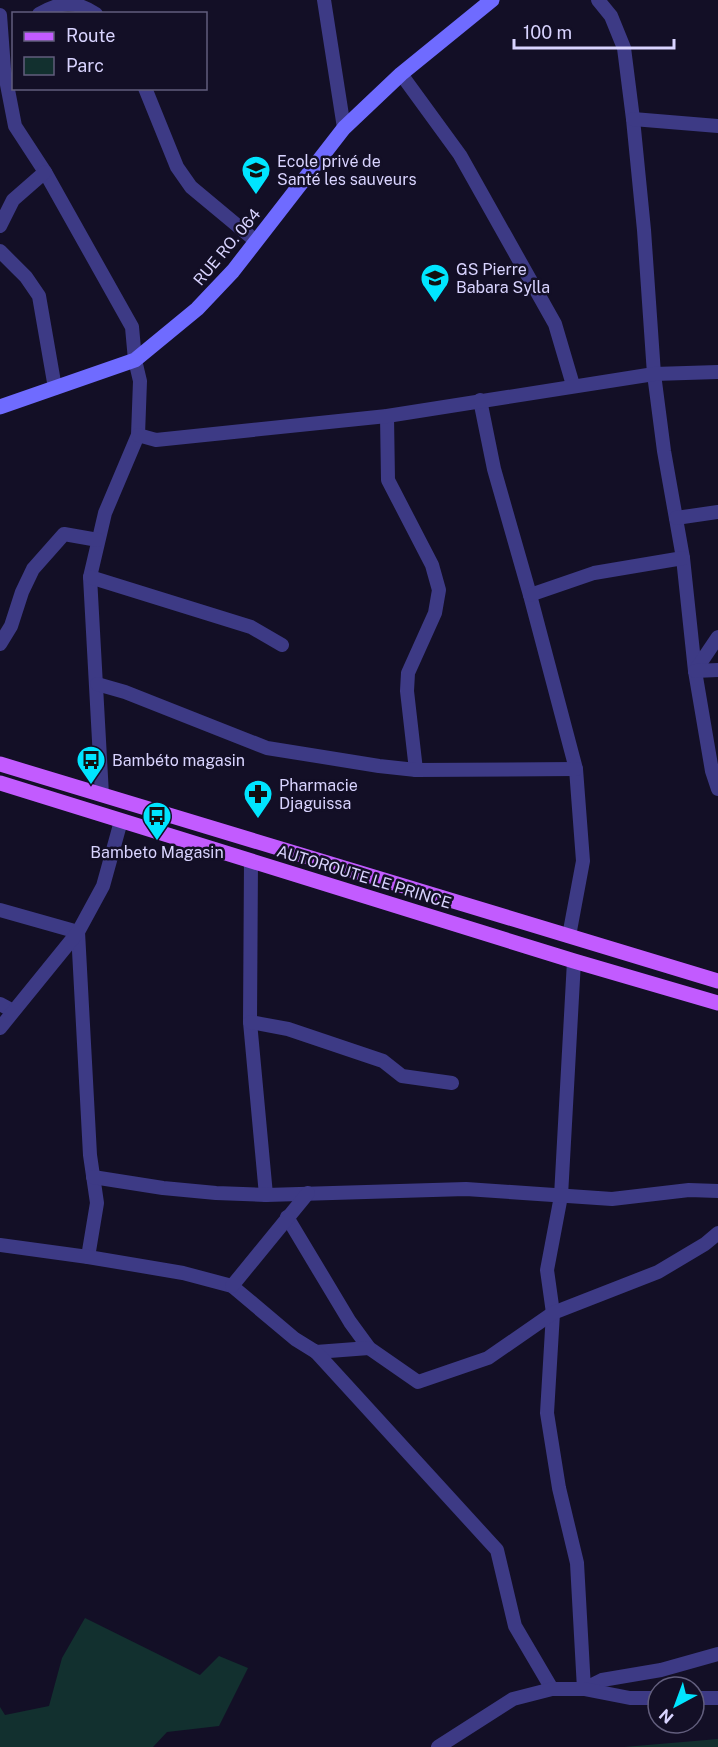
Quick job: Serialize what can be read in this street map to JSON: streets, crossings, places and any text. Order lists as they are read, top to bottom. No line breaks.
{"streets":{"main road":["AUTOROUTE LE PRINCE"],"street":["RUE RO. 064"]},"places":{"school or university":["Ecole privé de Santé les sauveurs","GS Pierre Babara Sylla"],"bus stop":["Bambéto magasin","Bambeto Magasin"],"pharmacy":["Pharmacie Djaguissa"]},"legend":["Route","Parc"],"scale_bar":"100 m","north":"bottom left"}
